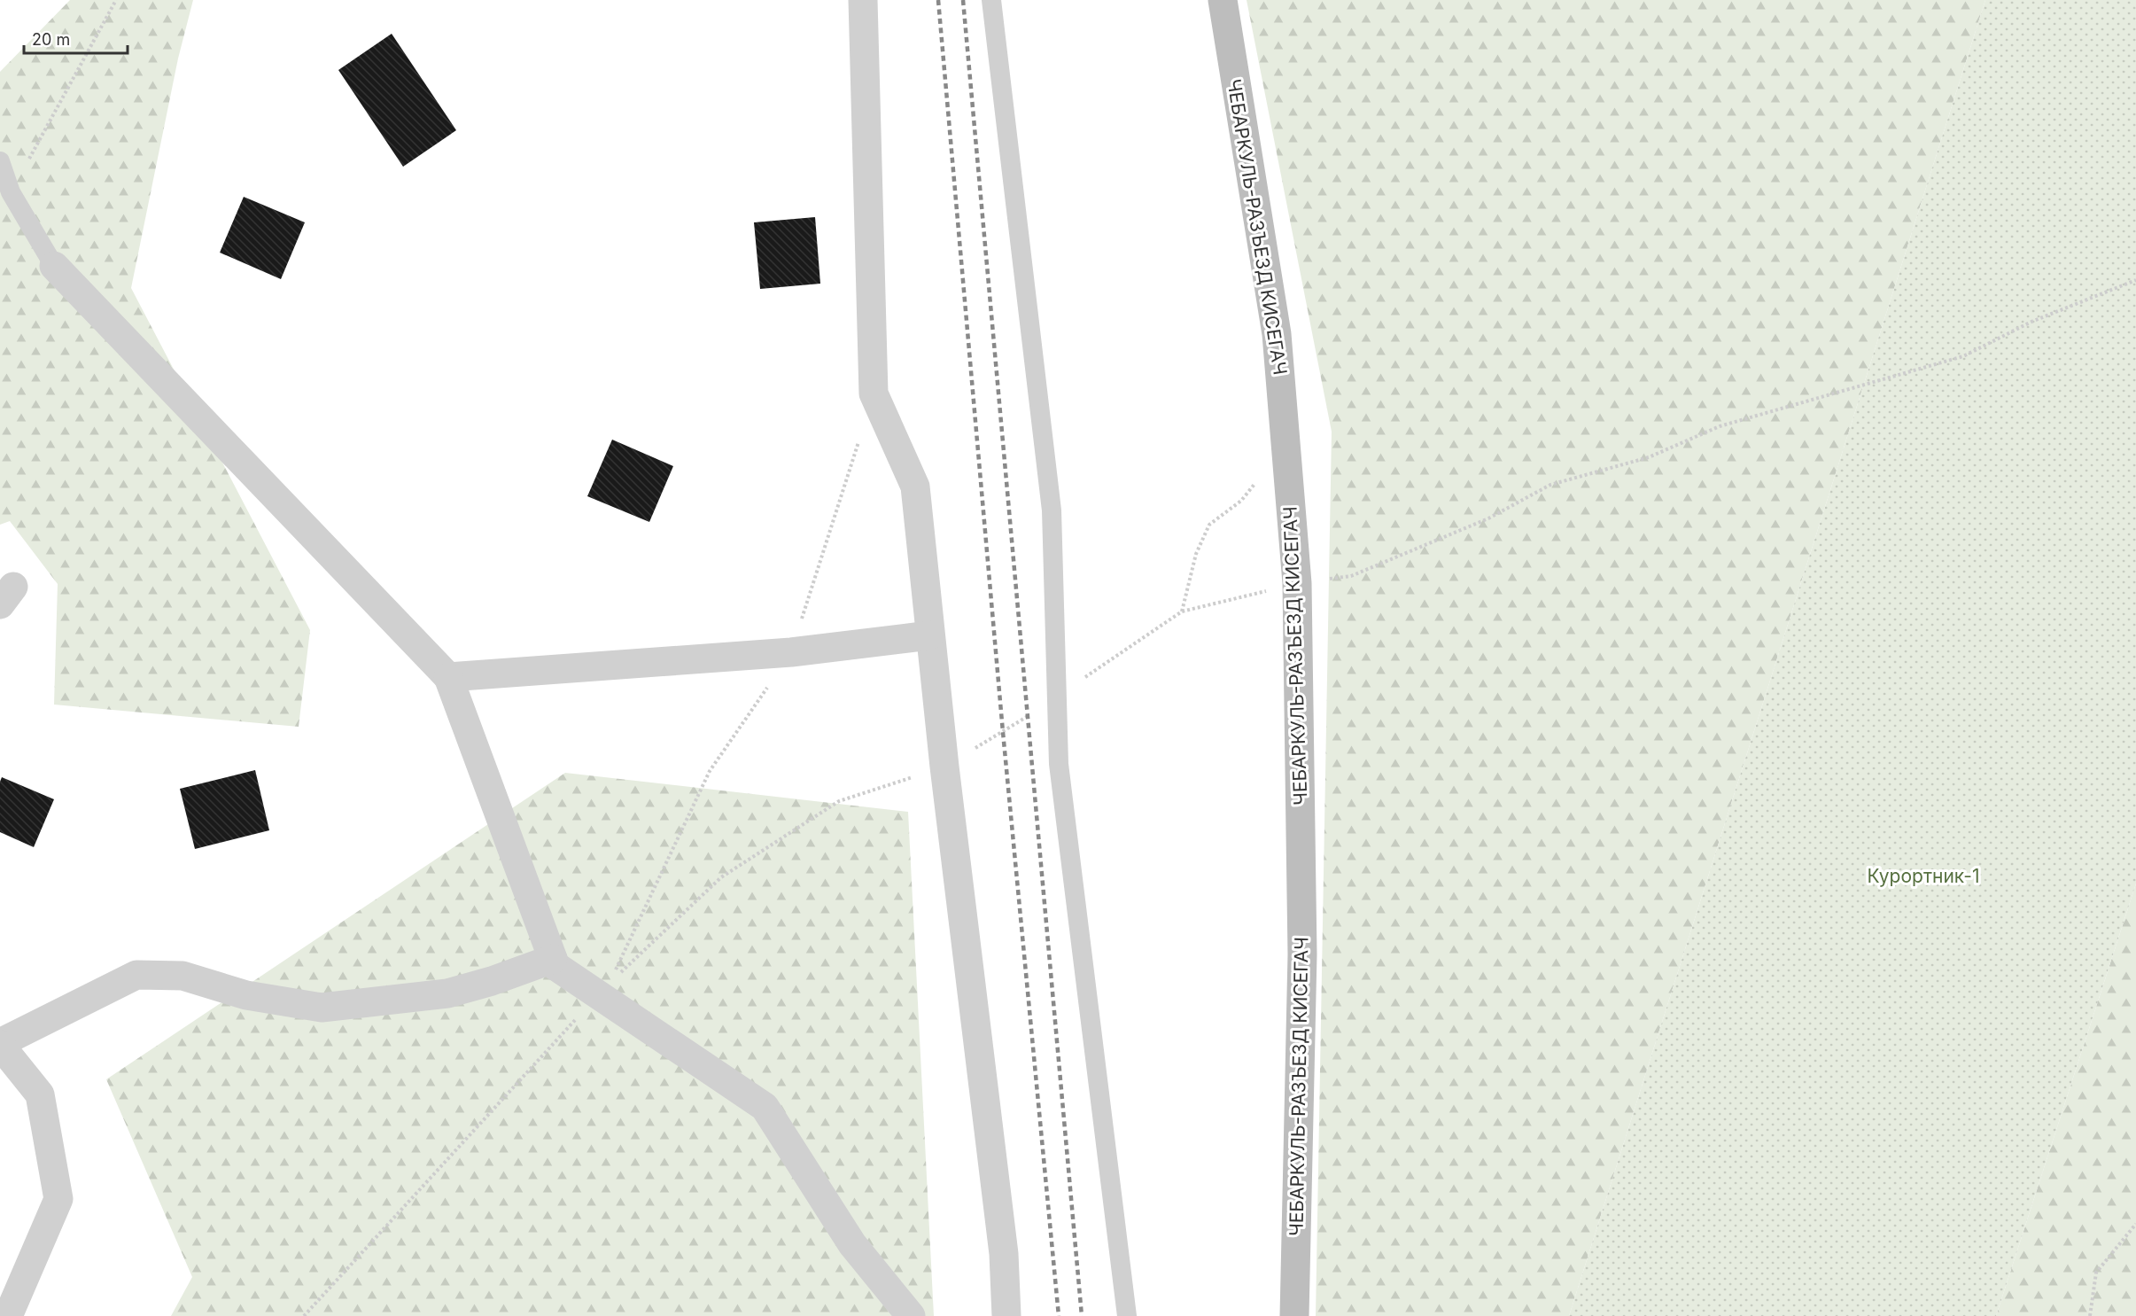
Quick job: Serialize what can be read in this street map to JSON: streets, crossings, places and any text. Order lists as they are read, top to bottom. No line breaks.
{"streets":{"street":["ЧЕБАРКУЛЬ-РАЗЪЕЗД КИСЕГАЧ"]},"parks":["Курортник-1"],"scale_bar":"20 m"}
